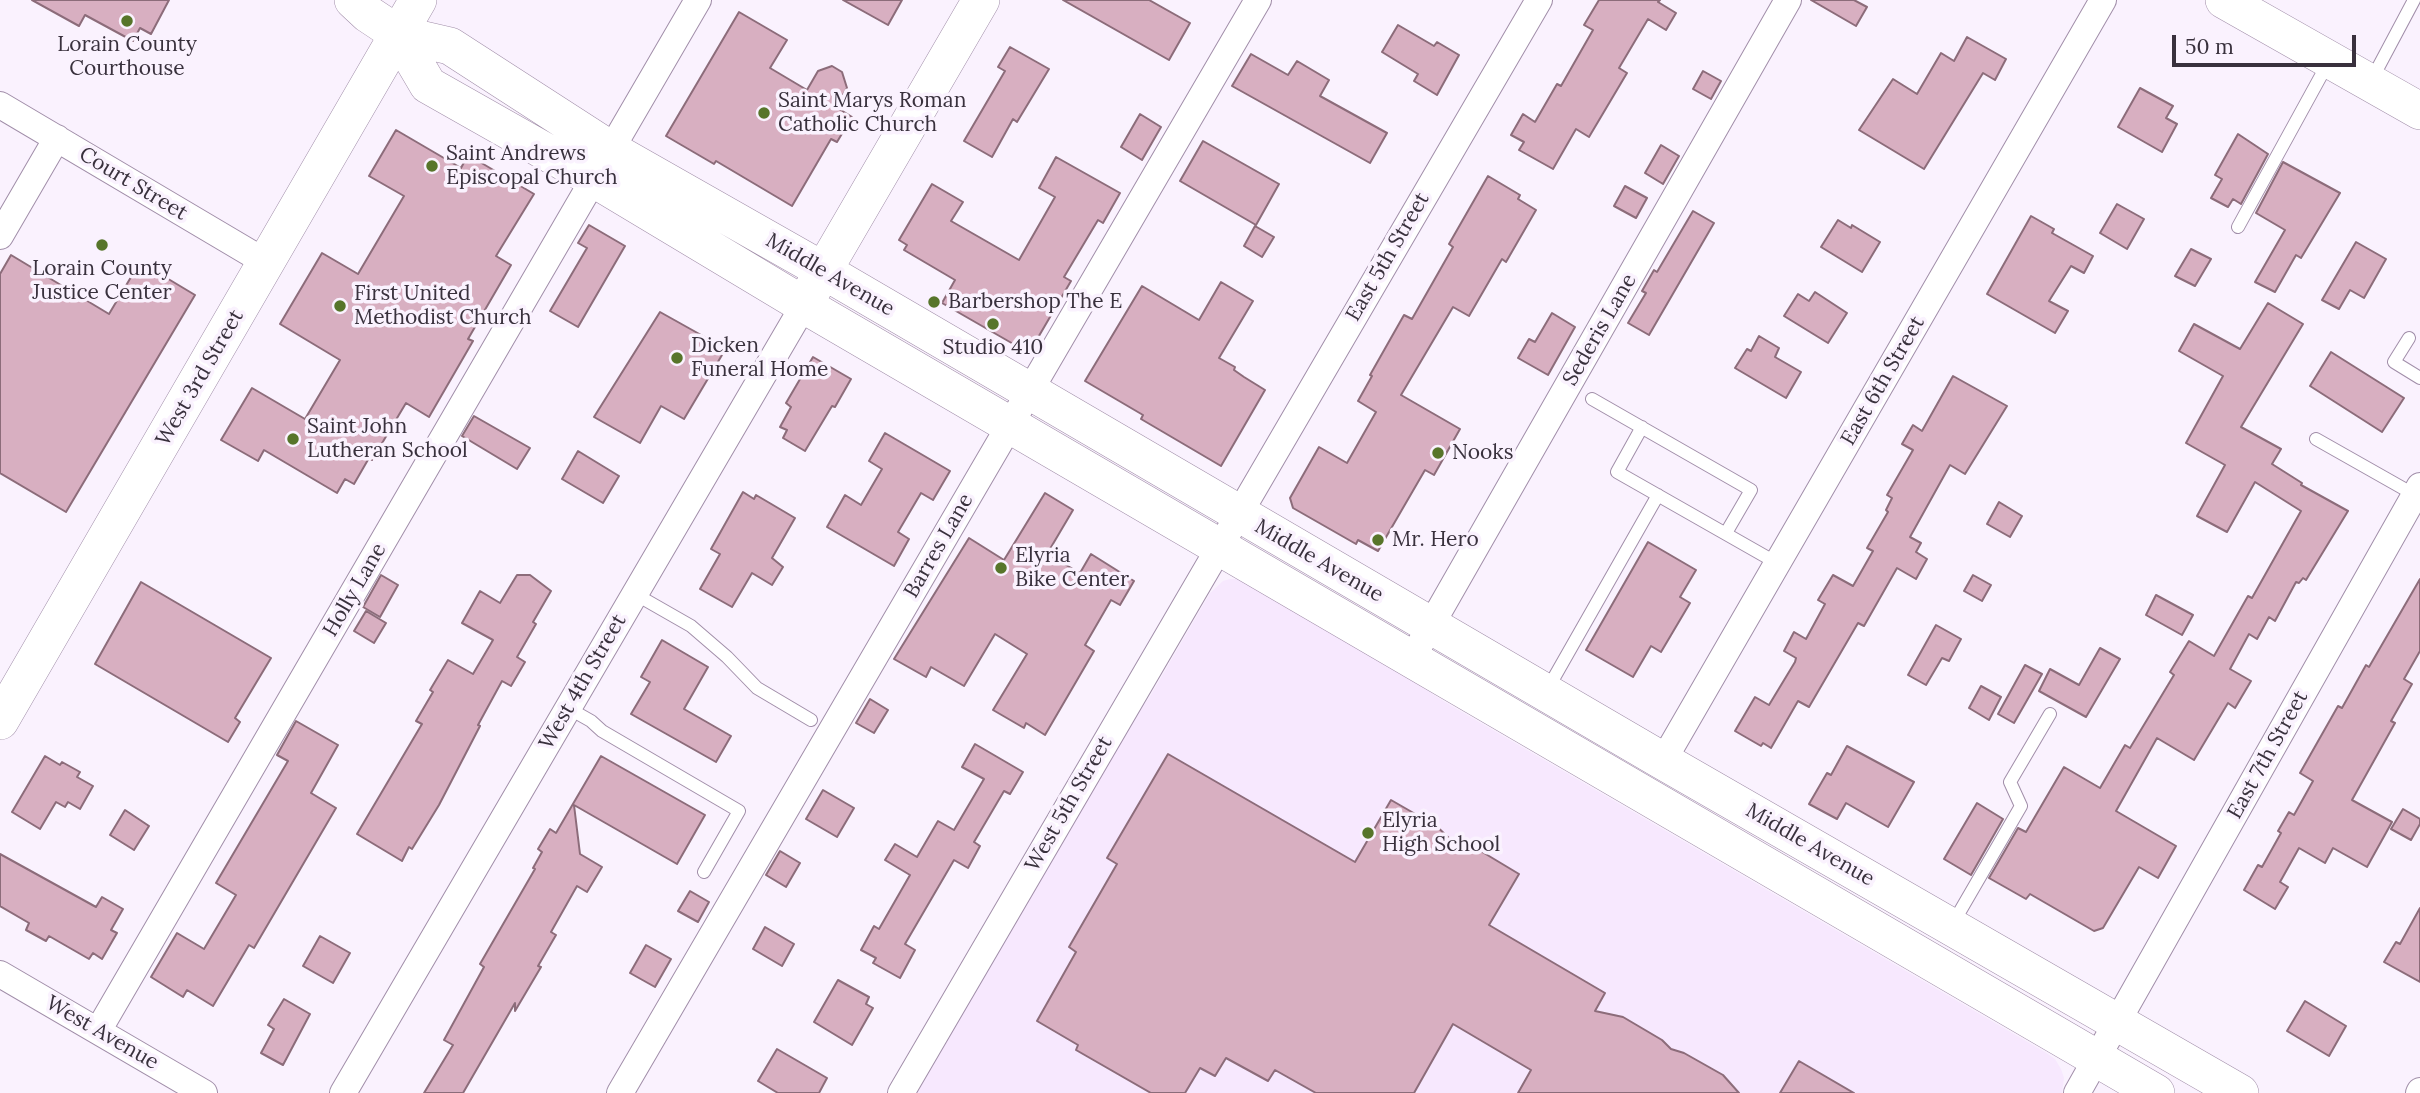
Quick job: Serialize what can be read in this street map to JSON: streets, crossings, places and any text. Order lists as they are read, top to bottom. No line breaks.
{"streets":{"main road":["Middle Avenue","West 3rd Street","West 4th Street"],"street":["Court Street","East 5th Street","Sederis Lane","East 6th Street","Barres Lane","Holly Lane","East 7th Street","West 5th Street","West Avenue"]},"crossings":[["Court Street","West 3rd Street"],["East 5th Street","Middle Avenue"],["East 5th Street","West 5th Street"],["Middle Avenue","Sederis Lane"],["Middle Avenue","West 3rd Street"],["Middle Avenue","East 6th Street"],["Middle Avenue","Barres Lane"],["Middle Avenue","Holly Lane"],["Middle Avenue","West 4th Street"],["Middle Avenue","East 7th Street"],["Middle Avenue","West 5th Street"],["Holly Lane","West Avenue"]],"places":["Lorain County Courthouse","Saint Marys Roman Catholic Church","Saint Andrews Episcopal Church","Lorain County Justice Center","Barbershop The E","First United Methodist Church","Studio 410","Dicken Funeral Home","Saint John Lutheran School","Nooks","Mr. Hero","Elyria Bike Center","Elyria High School"],"scale_bar":"50 m"}
